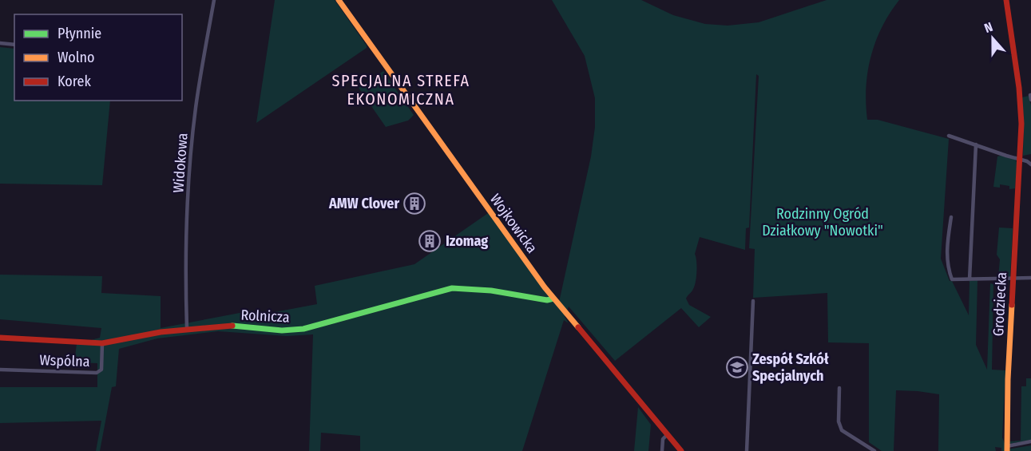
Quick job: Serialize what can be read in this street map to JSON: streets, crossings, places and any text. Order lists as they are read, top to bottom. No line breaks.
{"streets":{"street":["Widokowa","Wojkowicka","Grodziecka","Rolnicza","Wspólna"]},"crossings":[["Widokowa","Rolnicza"],["Wojkowicka","Rolnicza"],["Rolnicza","Wspólna"]],"districts":["SPECJALNA STREFA EKONOMICZNA"],"parks":["Rodzinny Ogród Działkowy \"Nowotki\""],"places":{"building":["AMW Clover","Izomag"],"school or university":["Zespół Szkół Specjalnych"]},"legend":["Płynnie","Wolno","Korek"],"north":"top"}
